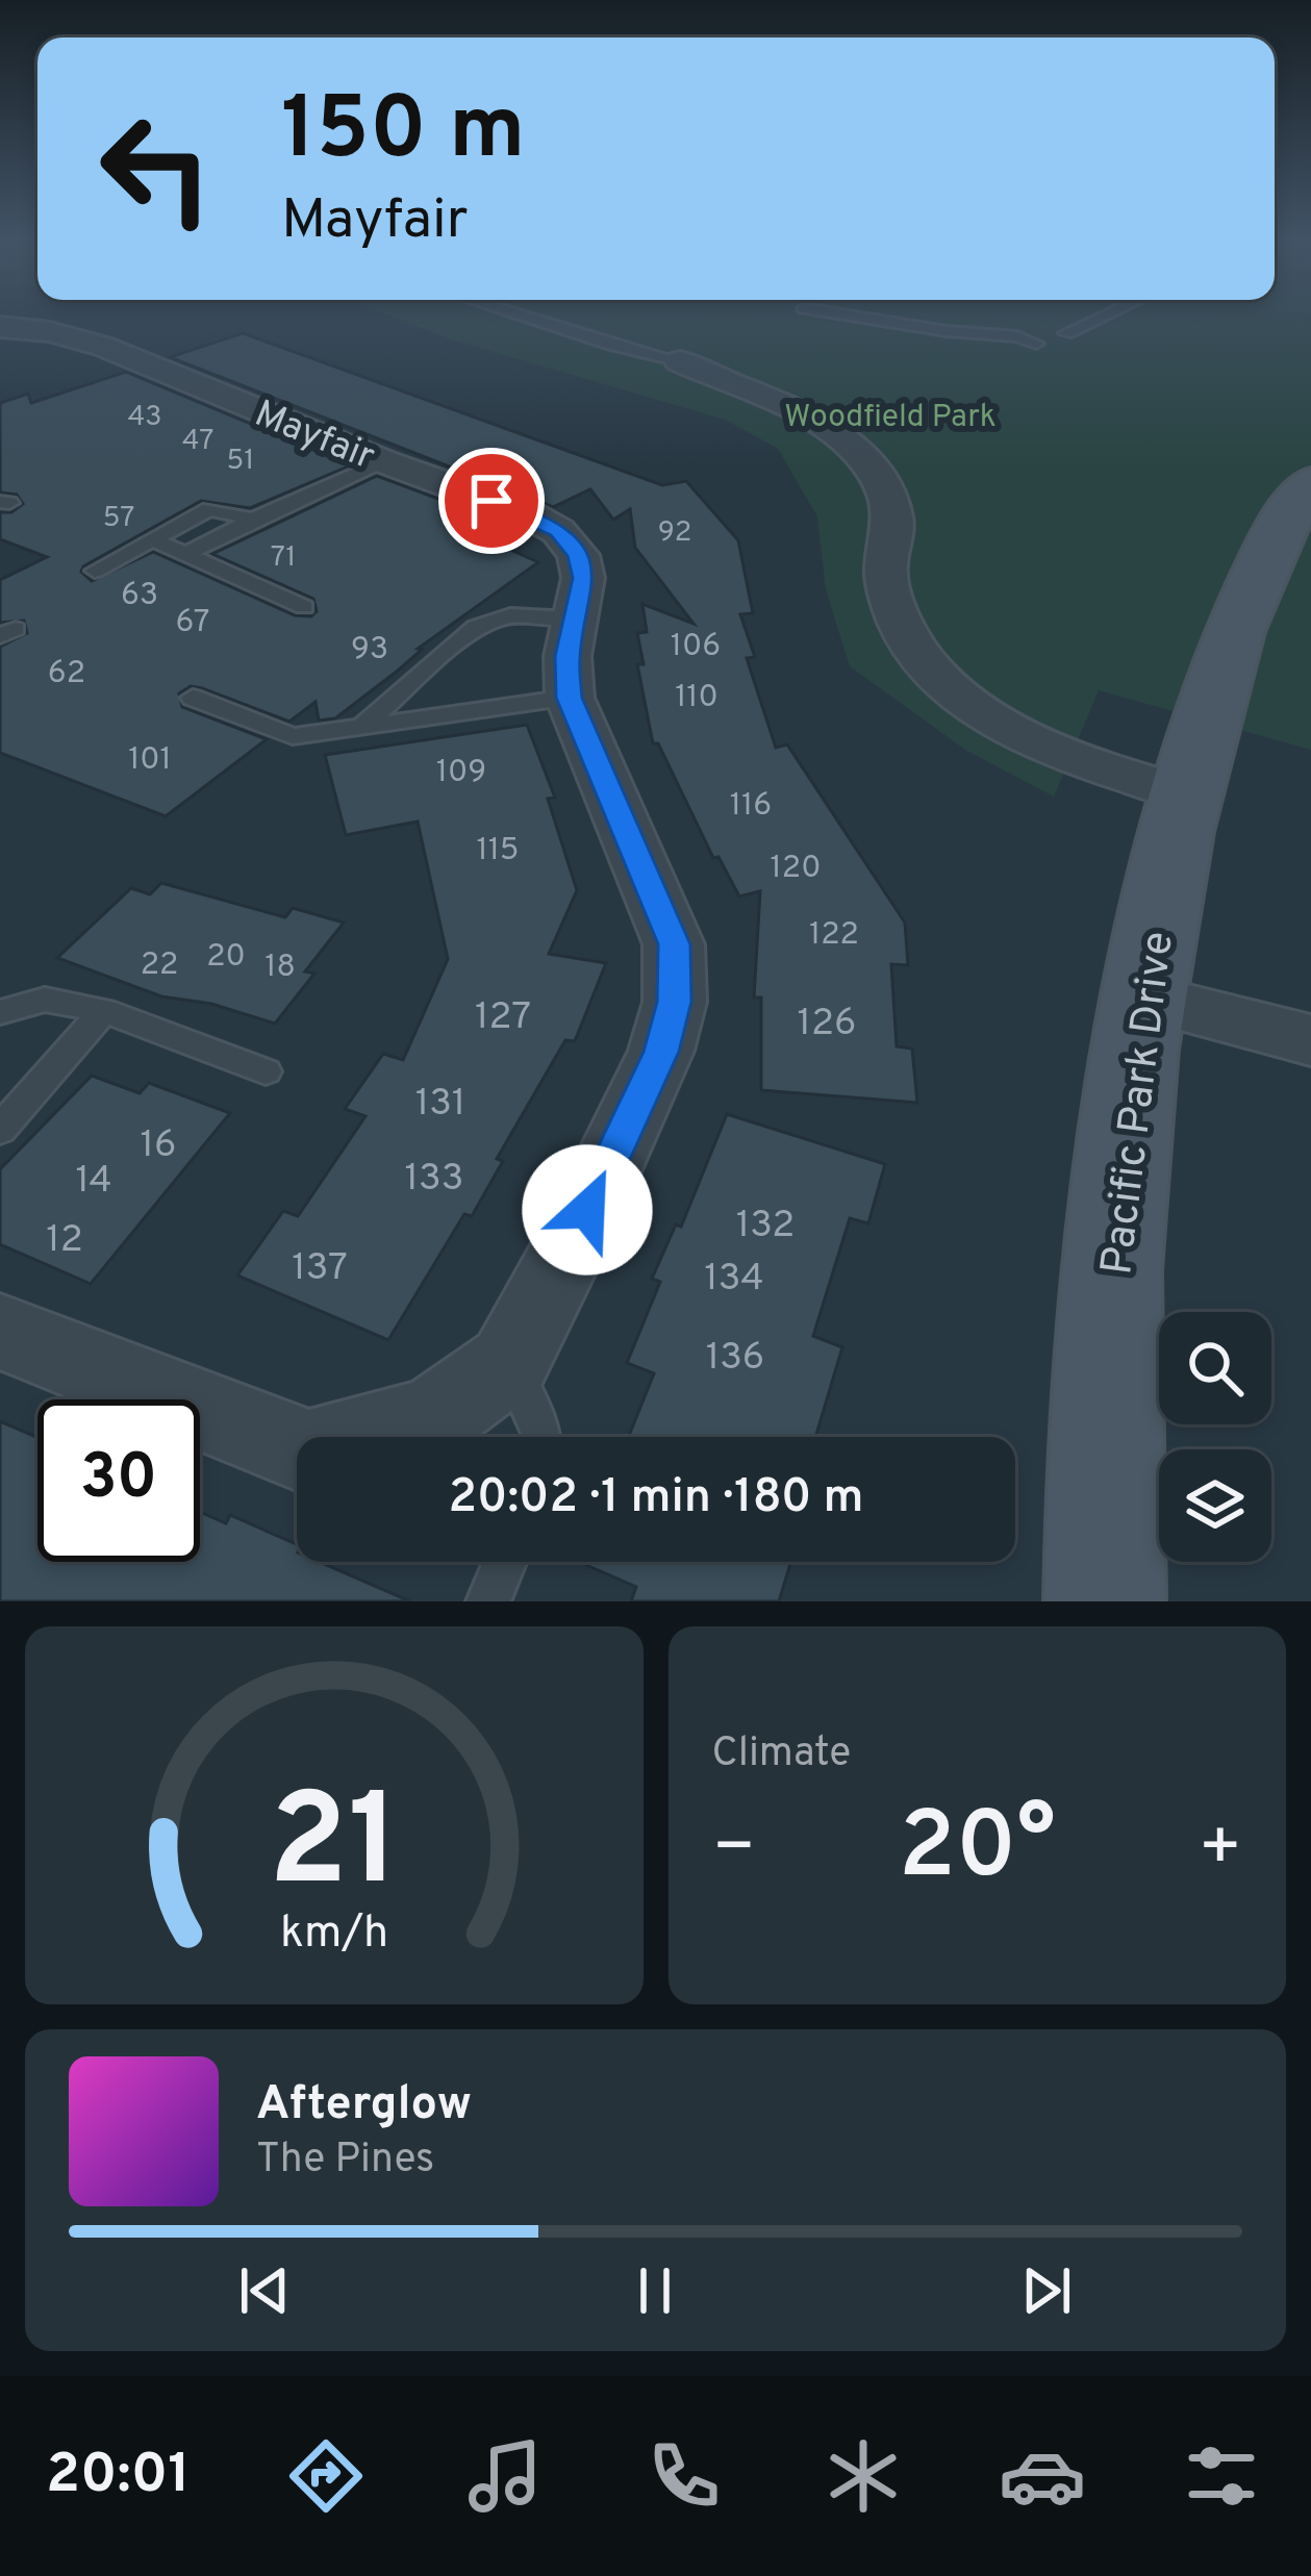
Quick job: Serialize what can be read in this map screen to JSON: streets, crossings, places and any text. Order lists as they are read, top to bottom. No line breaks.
{"streets":{"main road":["Pacific Park Drive"],"street":["Mayfair"]},"parks":["Woodfield Park"],"house_numbers":["43","47","51","57","92","71","63","67","106","93","62","110","101","109","116","115","120","122","20","22","18","127","126","131","16","133","14","132","12","137","134","136"],"page":{"turn":["150 m","Mayfair"],"limit":"30","trip":"20:02 · 1 min · 180 m","tile":"Climate","heat":["−","20°","+"],"song":["Afterglow","The Pines"],"tabs":"20:01","gauge":["21","km/h"]}}
